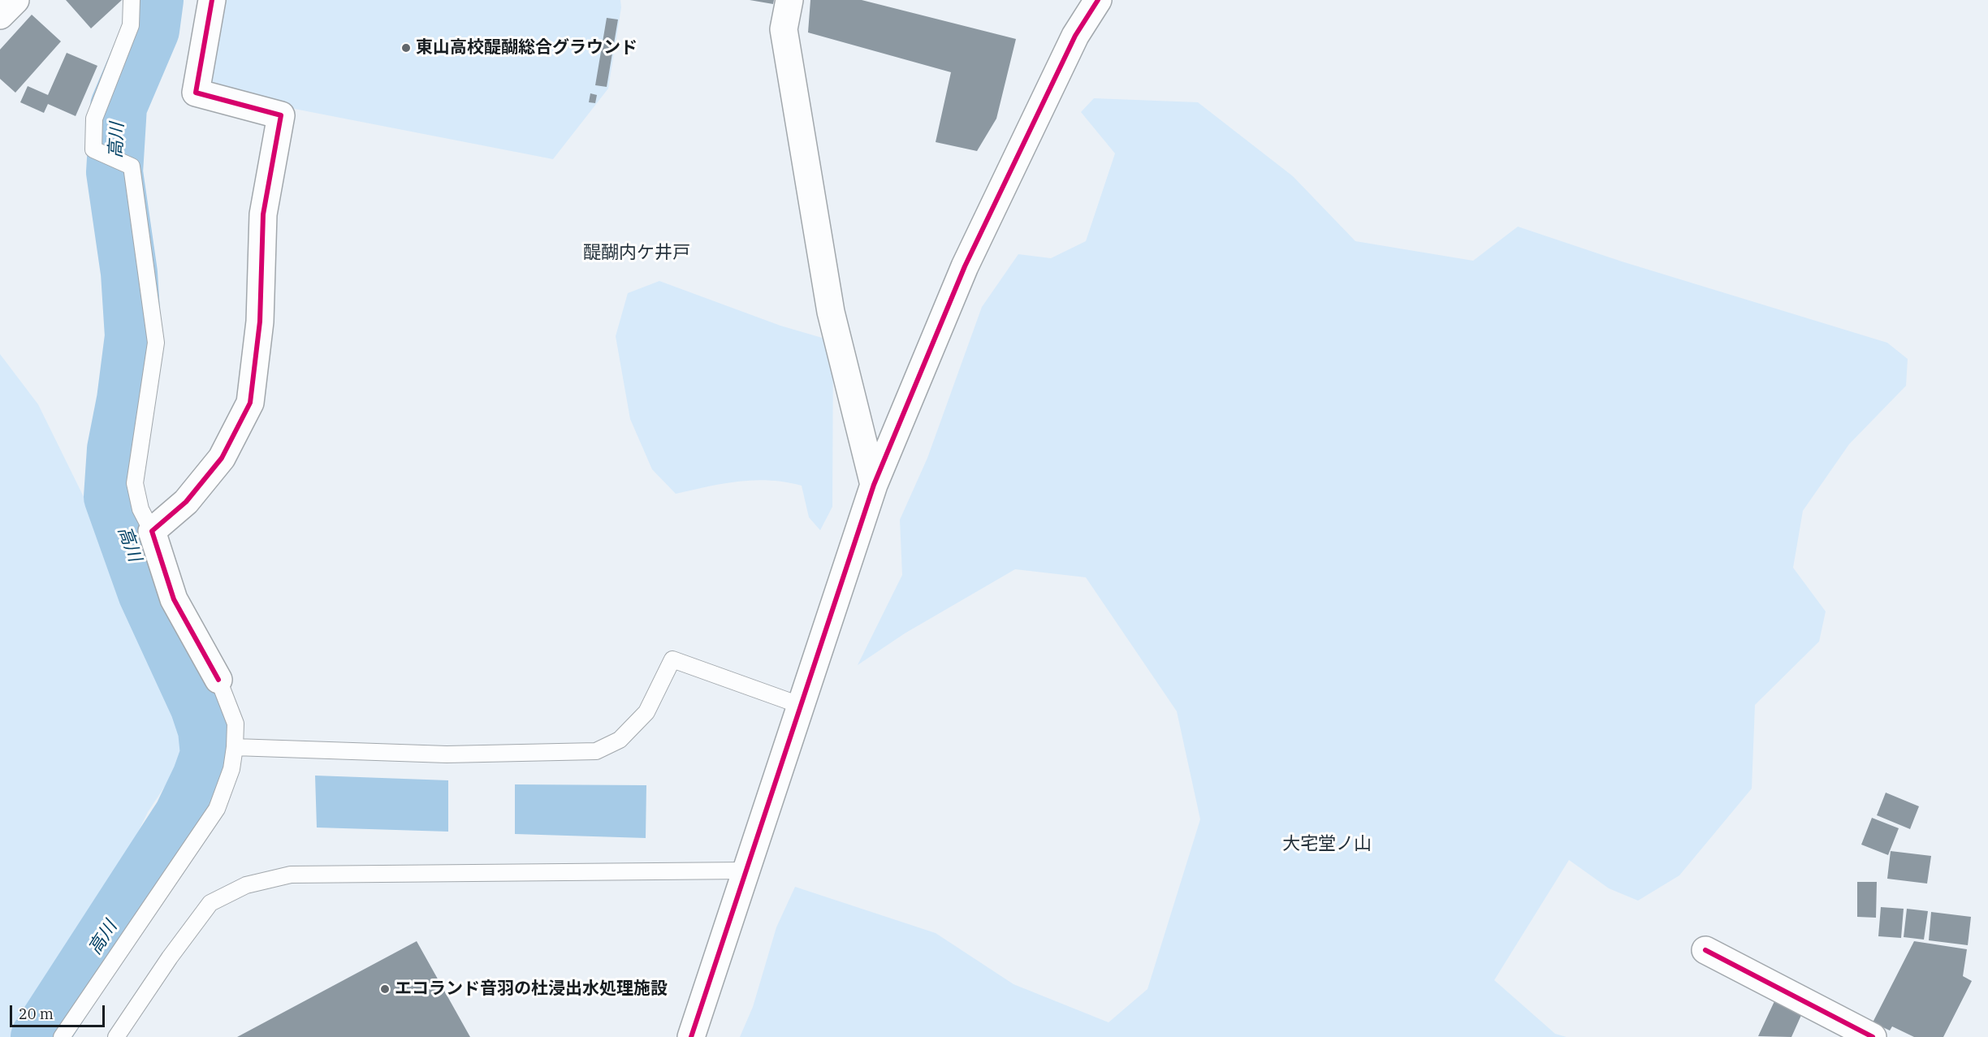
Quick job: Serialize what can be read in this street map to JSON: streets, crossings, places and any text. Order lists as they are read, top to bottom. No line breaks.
{"districts":["醍醐内ケ井戸","大宅堂ノ山"],"water":["高川"],"places":["東山高校醍醐総合グラウンド","エコランド音羽の杜浸出水処理施設"],"scale_bar":"20 m"}
